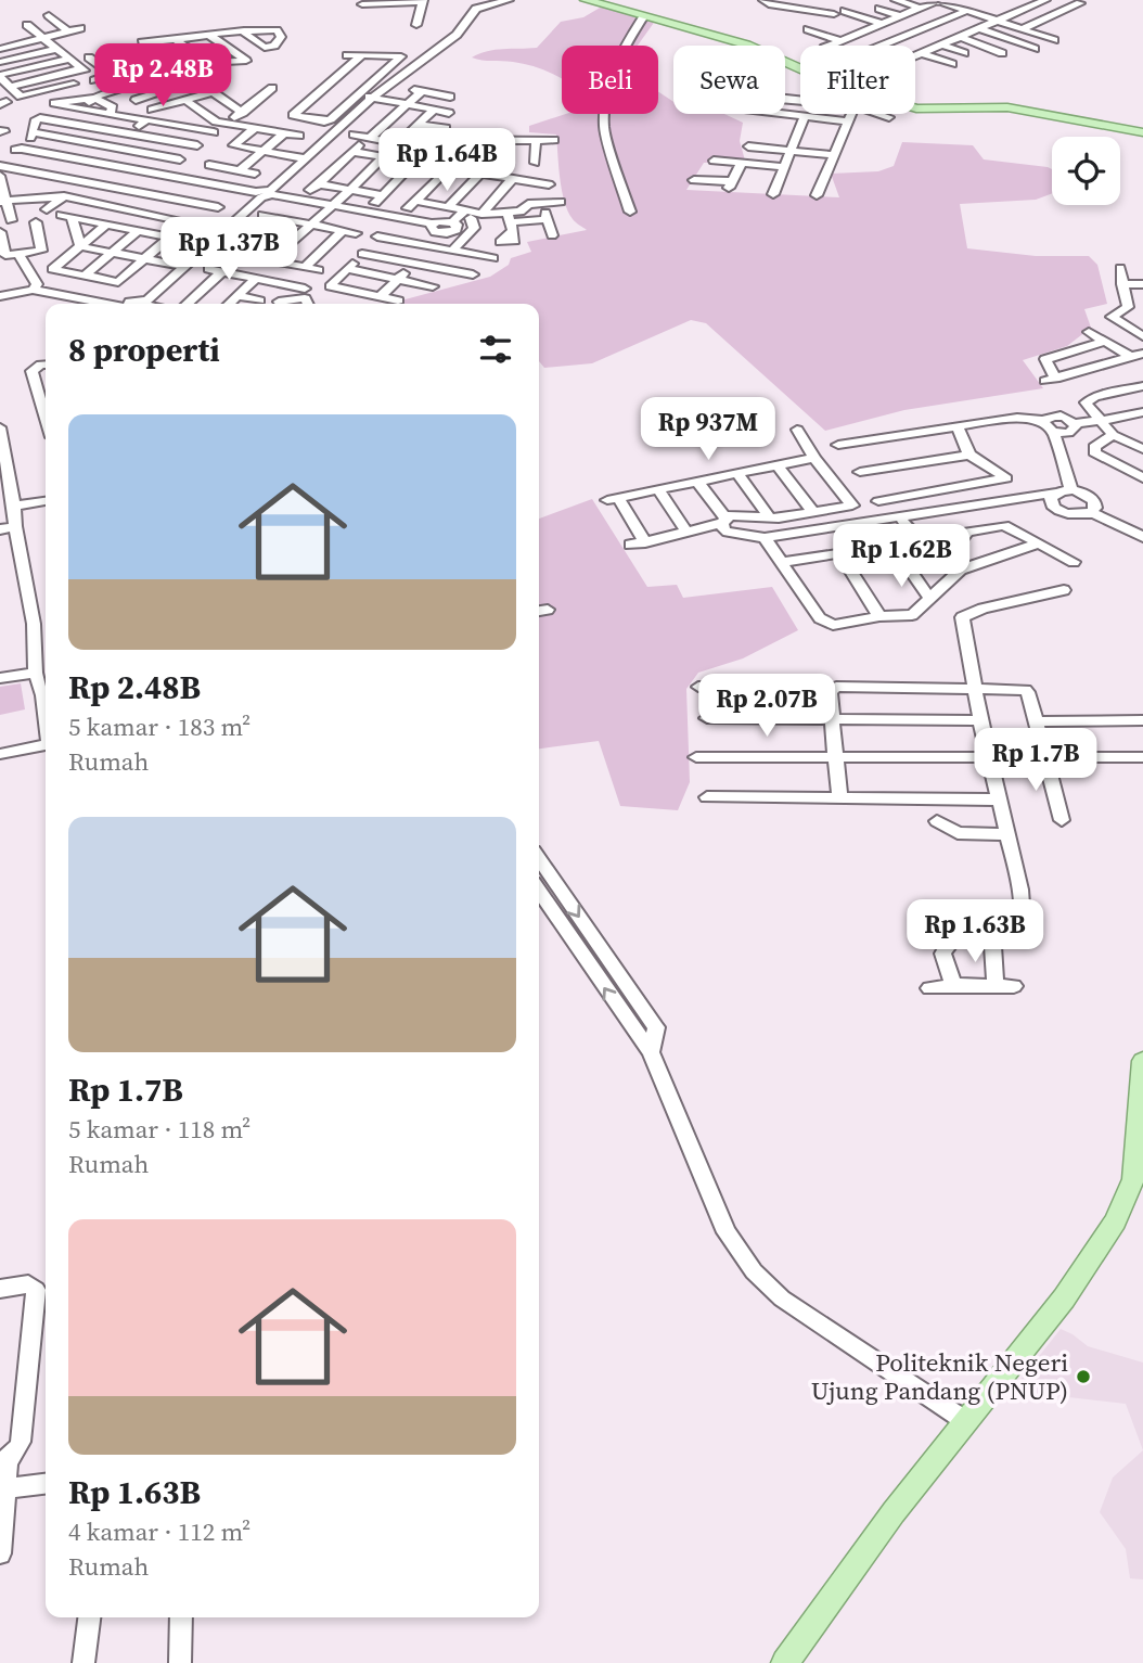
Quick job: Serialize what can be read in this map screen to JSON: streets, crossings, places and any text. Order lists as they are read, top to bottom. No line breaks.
{"places":["Politeknik Negeri Ujung Pandang (PNUP)"],"page":{"price":["Rp 2.48B","Rp 1.64B","Rp 1.37B","Rp 937M","Rp 1.62B","Rp 2.07B","Rp 1.7B","Rp 1.63B"],"chip":["Beli","Sewa","Filter"],"heading":"8 properti","list":[{"name":"Rp 2.48B","note":"5 kamar · 183 m² · Rumah"},{"name":"Rp 1.7B","note":"5 kamar · 118 m² · Rumah"},{"name":"Rp 1.63B","note":"4 kamar · 112 m² · Rumah"}]}}
